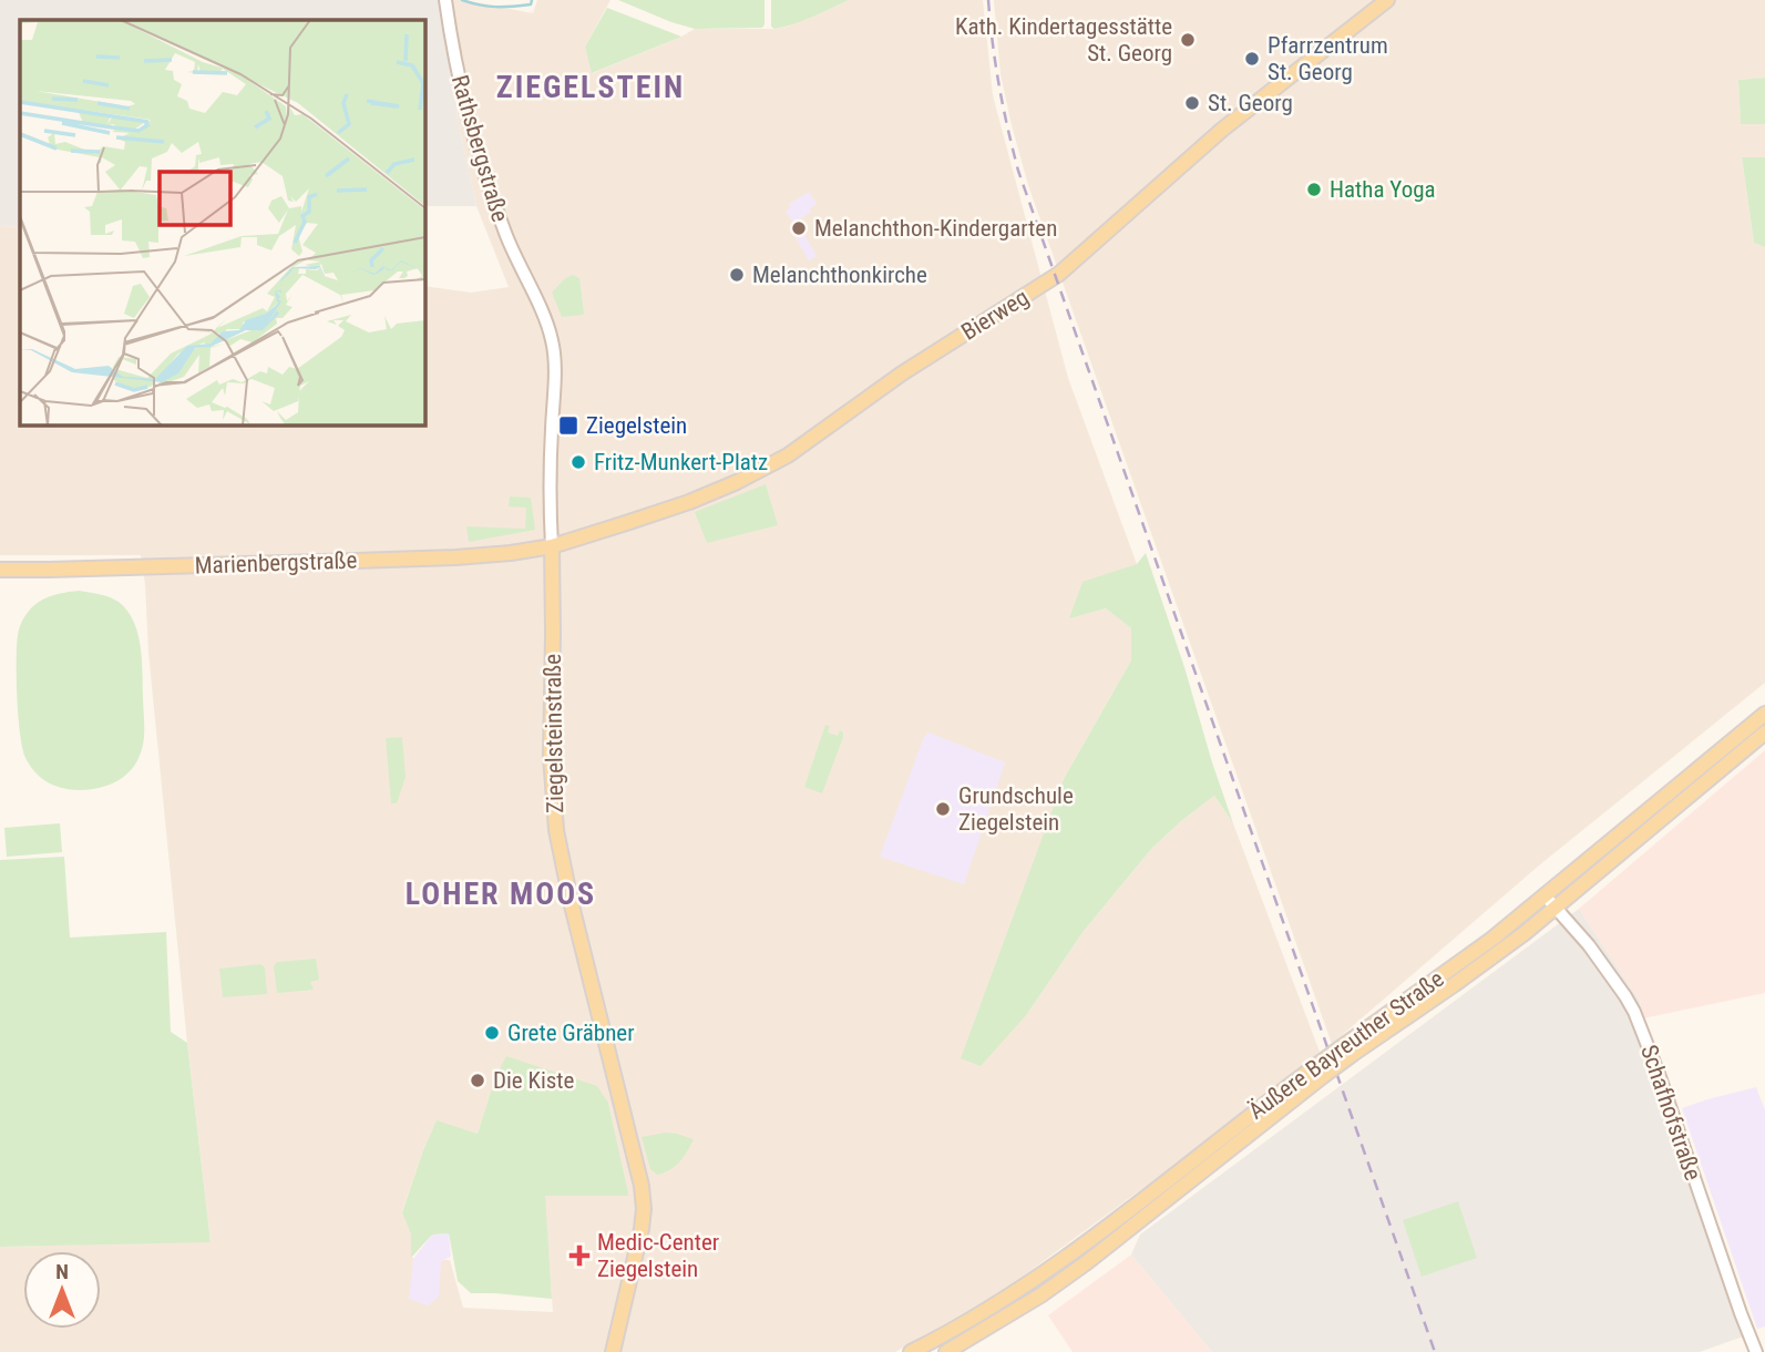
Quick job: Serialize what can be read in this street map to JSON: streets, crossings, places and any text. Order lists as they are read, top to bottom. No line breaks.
{"streets":{"main road":["Bierweg","Marienbergstraße","Ziegelsteinstraße","Äußere Bayreuther Straße"],"street":["Rathsbergstraße","Schafhofstraße"]},"crossings":[["Rathsbergstraße","Ziegelsteinstraße"],["Bierweg","Marienbergstraße"],["Bierweg","Ziegelsteinstraße"],["Marienbergstraße","Ziegelsteinstraße"],["Äußere Bayreuther Straße","Schafhofstraße"]],"districts":["ZIEGELSTEIN","LOHER MOOS"],"places":{"other":["Kath. Kindertagesstätte St. Georg","Pfarrzentrum St. Georg","St. Georg","Hatha Yoga","Melanchthon-Kindergarten","Melanchthonkirche","Fritz-Munkert-Platz","Grundschule Ziegelstein","Grete Gräbner","Die Kiste"],"transit":["Ziegelstein"],"health":["Medic-Center Ziegelstein"]},"north":"top"}
